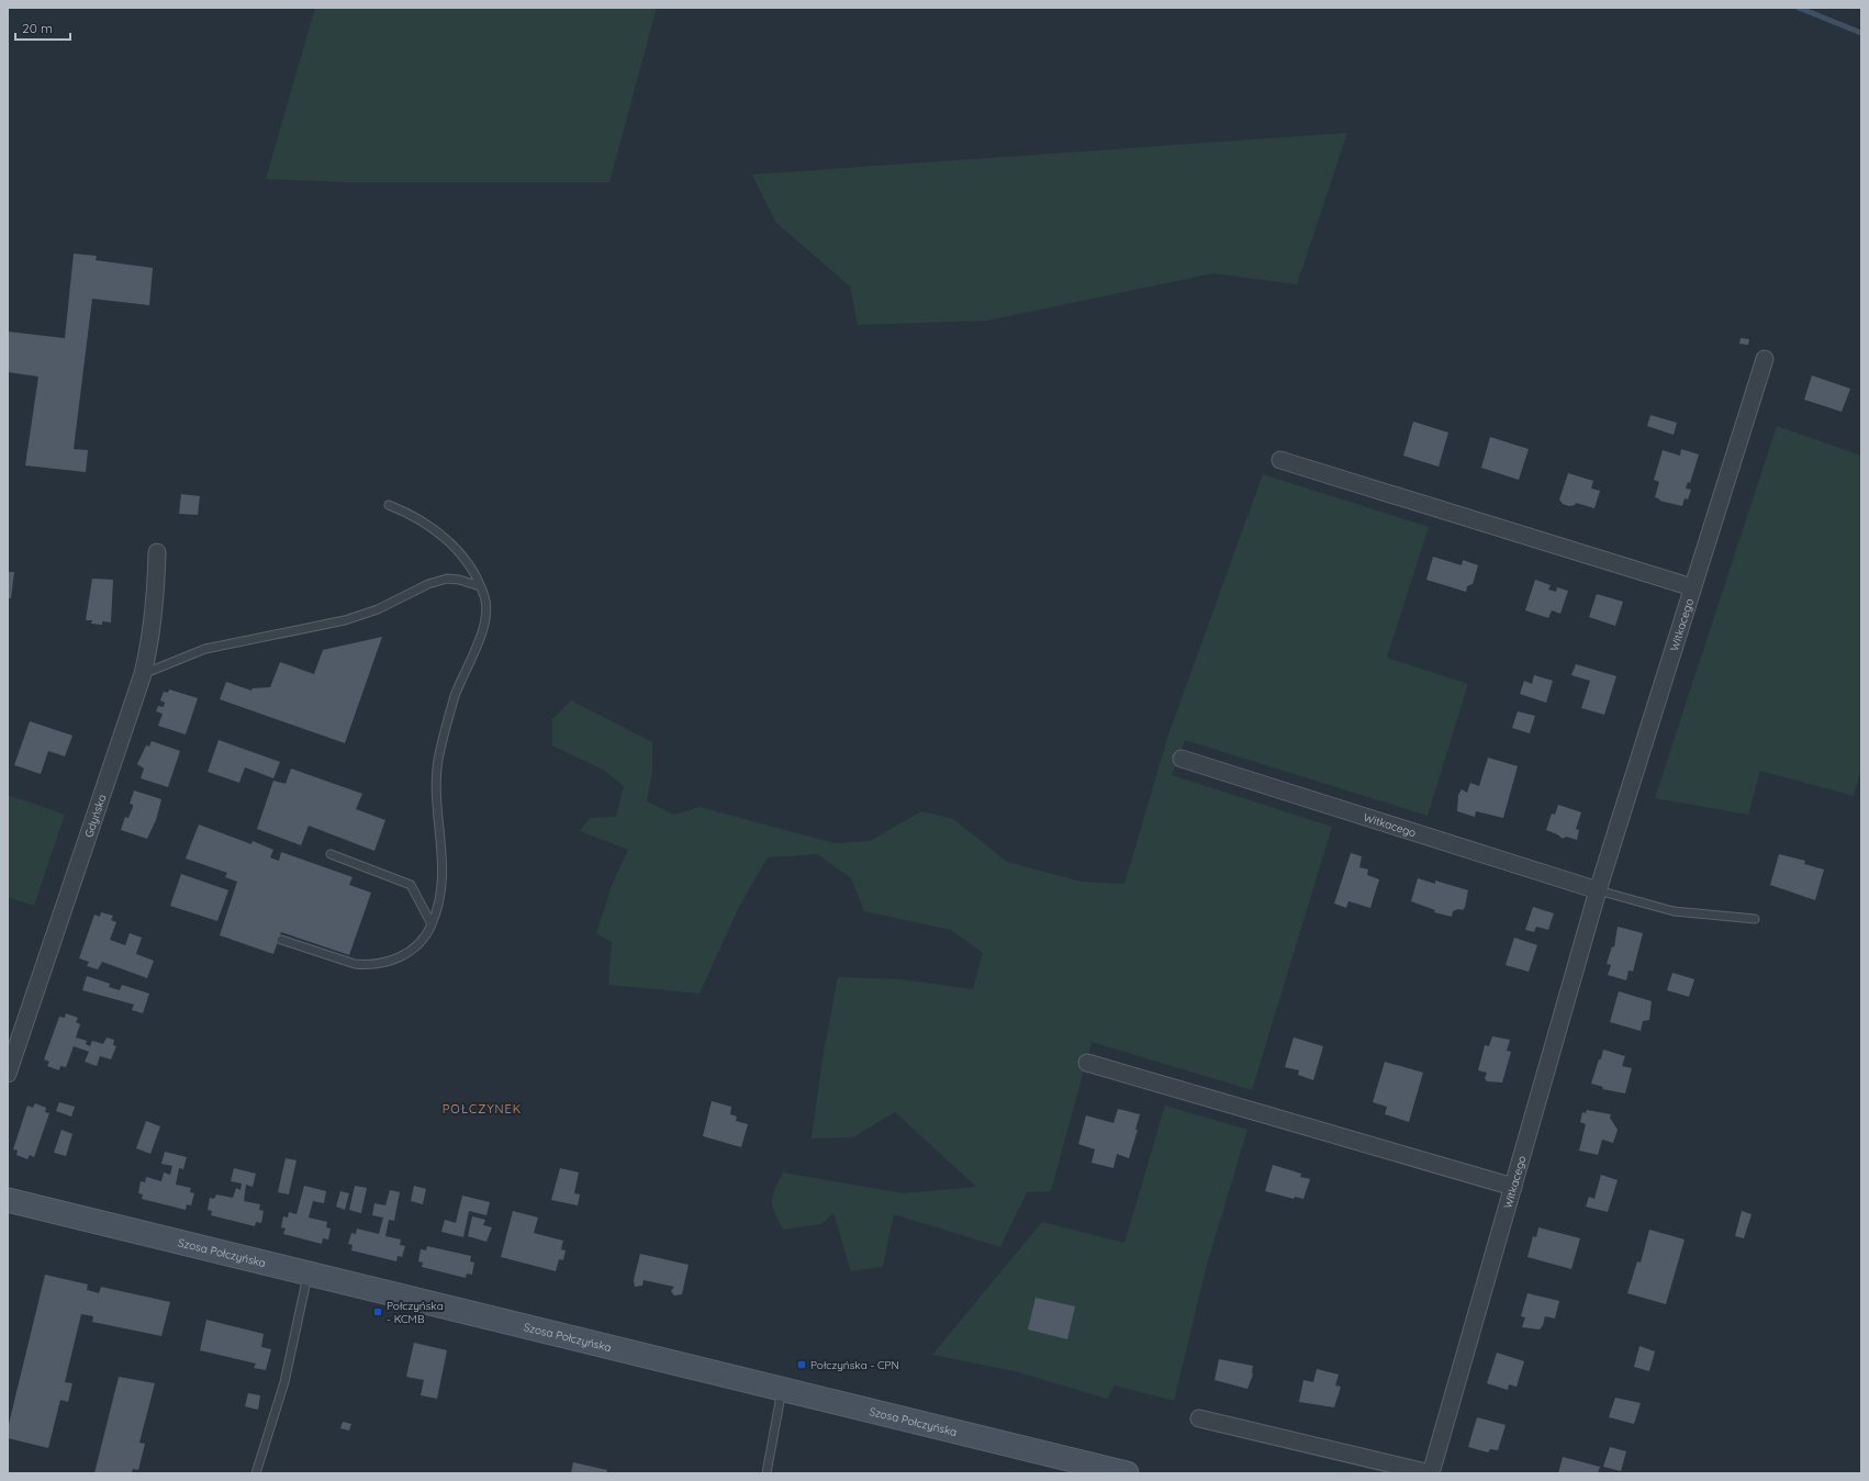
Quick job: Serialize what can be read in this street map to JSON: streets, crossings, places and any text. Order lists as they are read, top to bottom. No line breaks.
{"streets":{"main road":["Szosa Połczyńska"],"street":["Witkacego","Gdyńska"]},"districts":["POŁCZYNEK"],"places":{"transit":["Połczyńska - KCMB","Połczyńska - CPN"]},"scale_bar":"20 m"}
